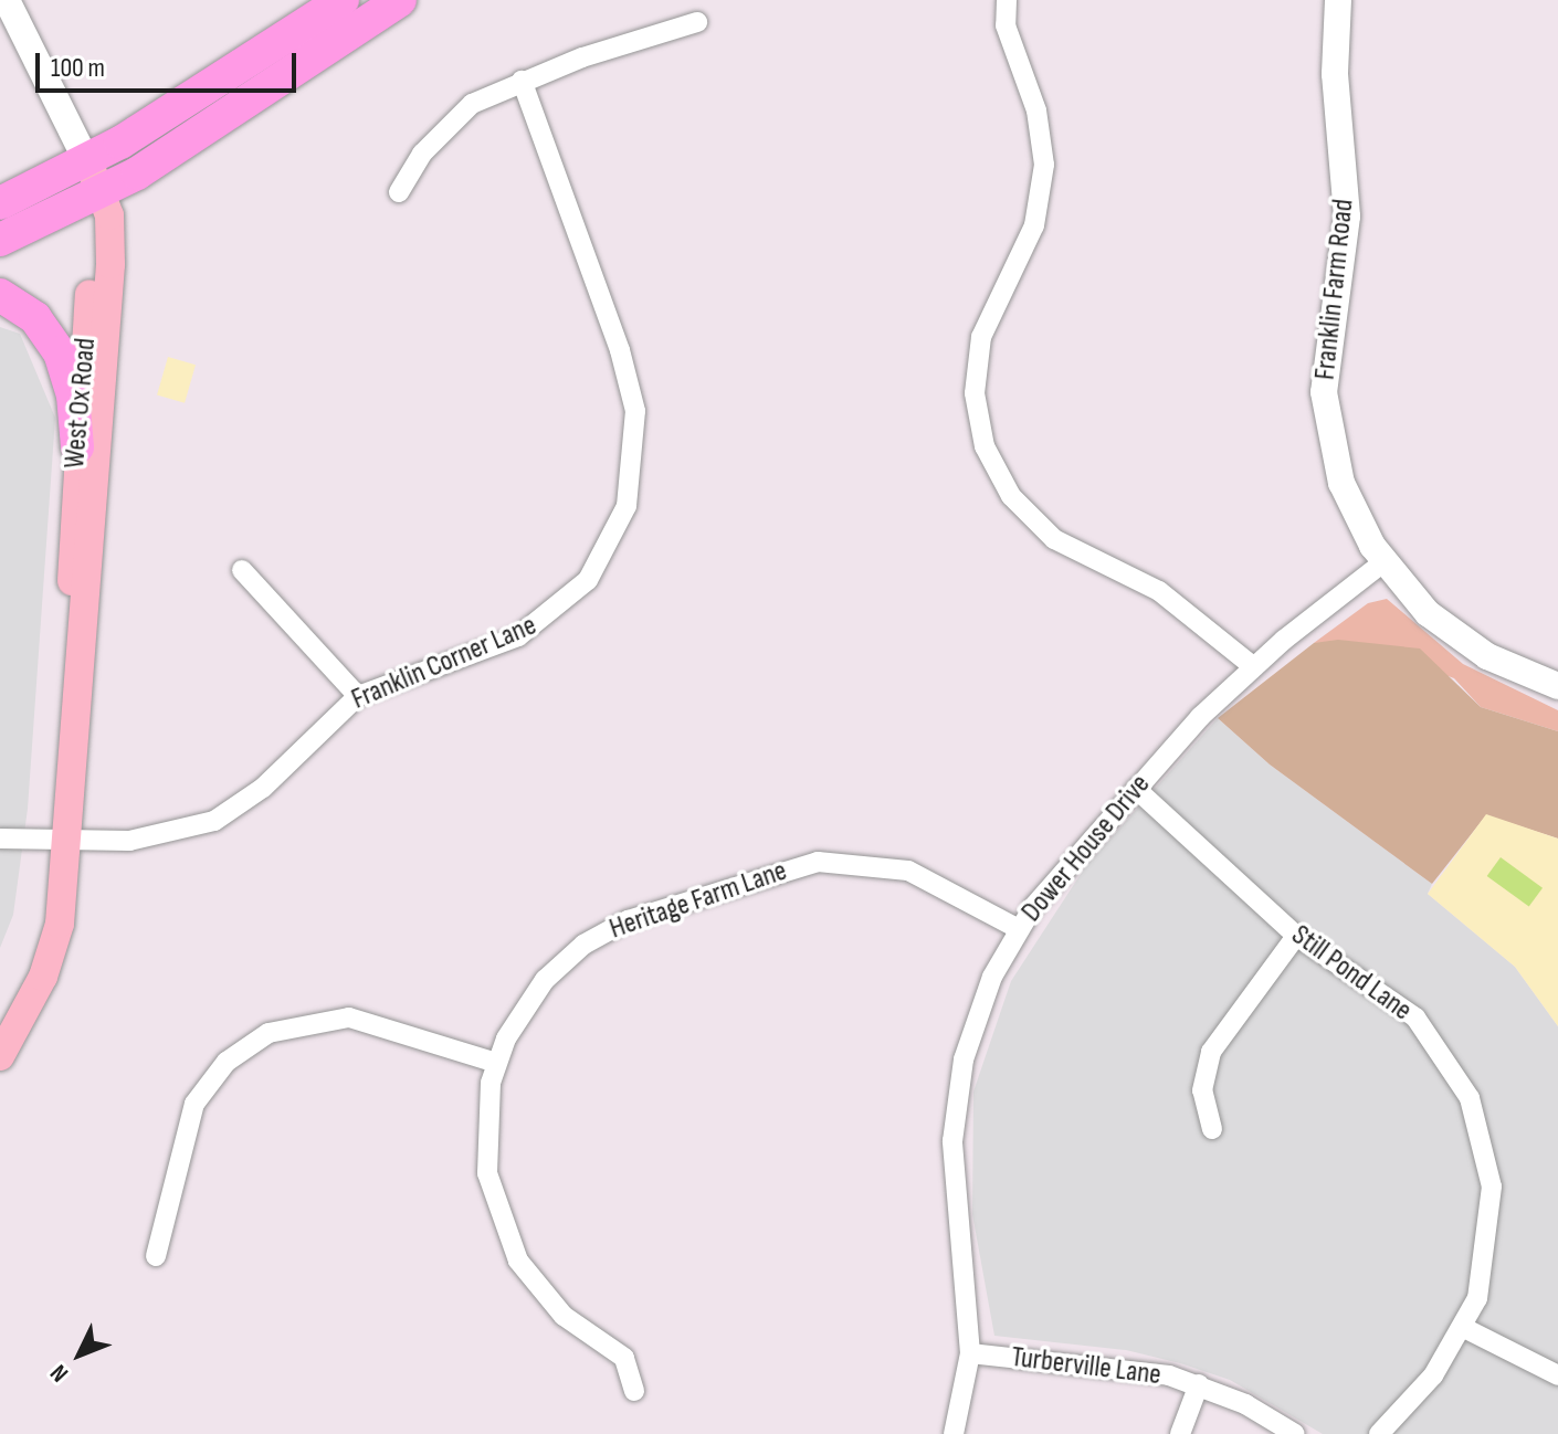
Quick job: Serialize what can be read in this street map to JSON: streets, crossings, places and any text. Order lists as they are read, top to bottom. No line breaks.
{"streets":{"main road":["West Ox Road"],"street":["Franklin Farm Road","Franklin Corner Lane","Dower House Drive","Heritage Farm Lane","Still Pond Lane","Turberville Lane"]},"crossings":[["Franklin Farm Road","Dower House Drive"],["West Ox Road","Franklin Corner Lane"],["Dower House Drive","Heritage Farm Lane"],["Dower House Drive","Still Pond Lane"],["Dower House Drive","Turberville Lane"]],"scale_bar":"100 m","north":"bottom left"}
